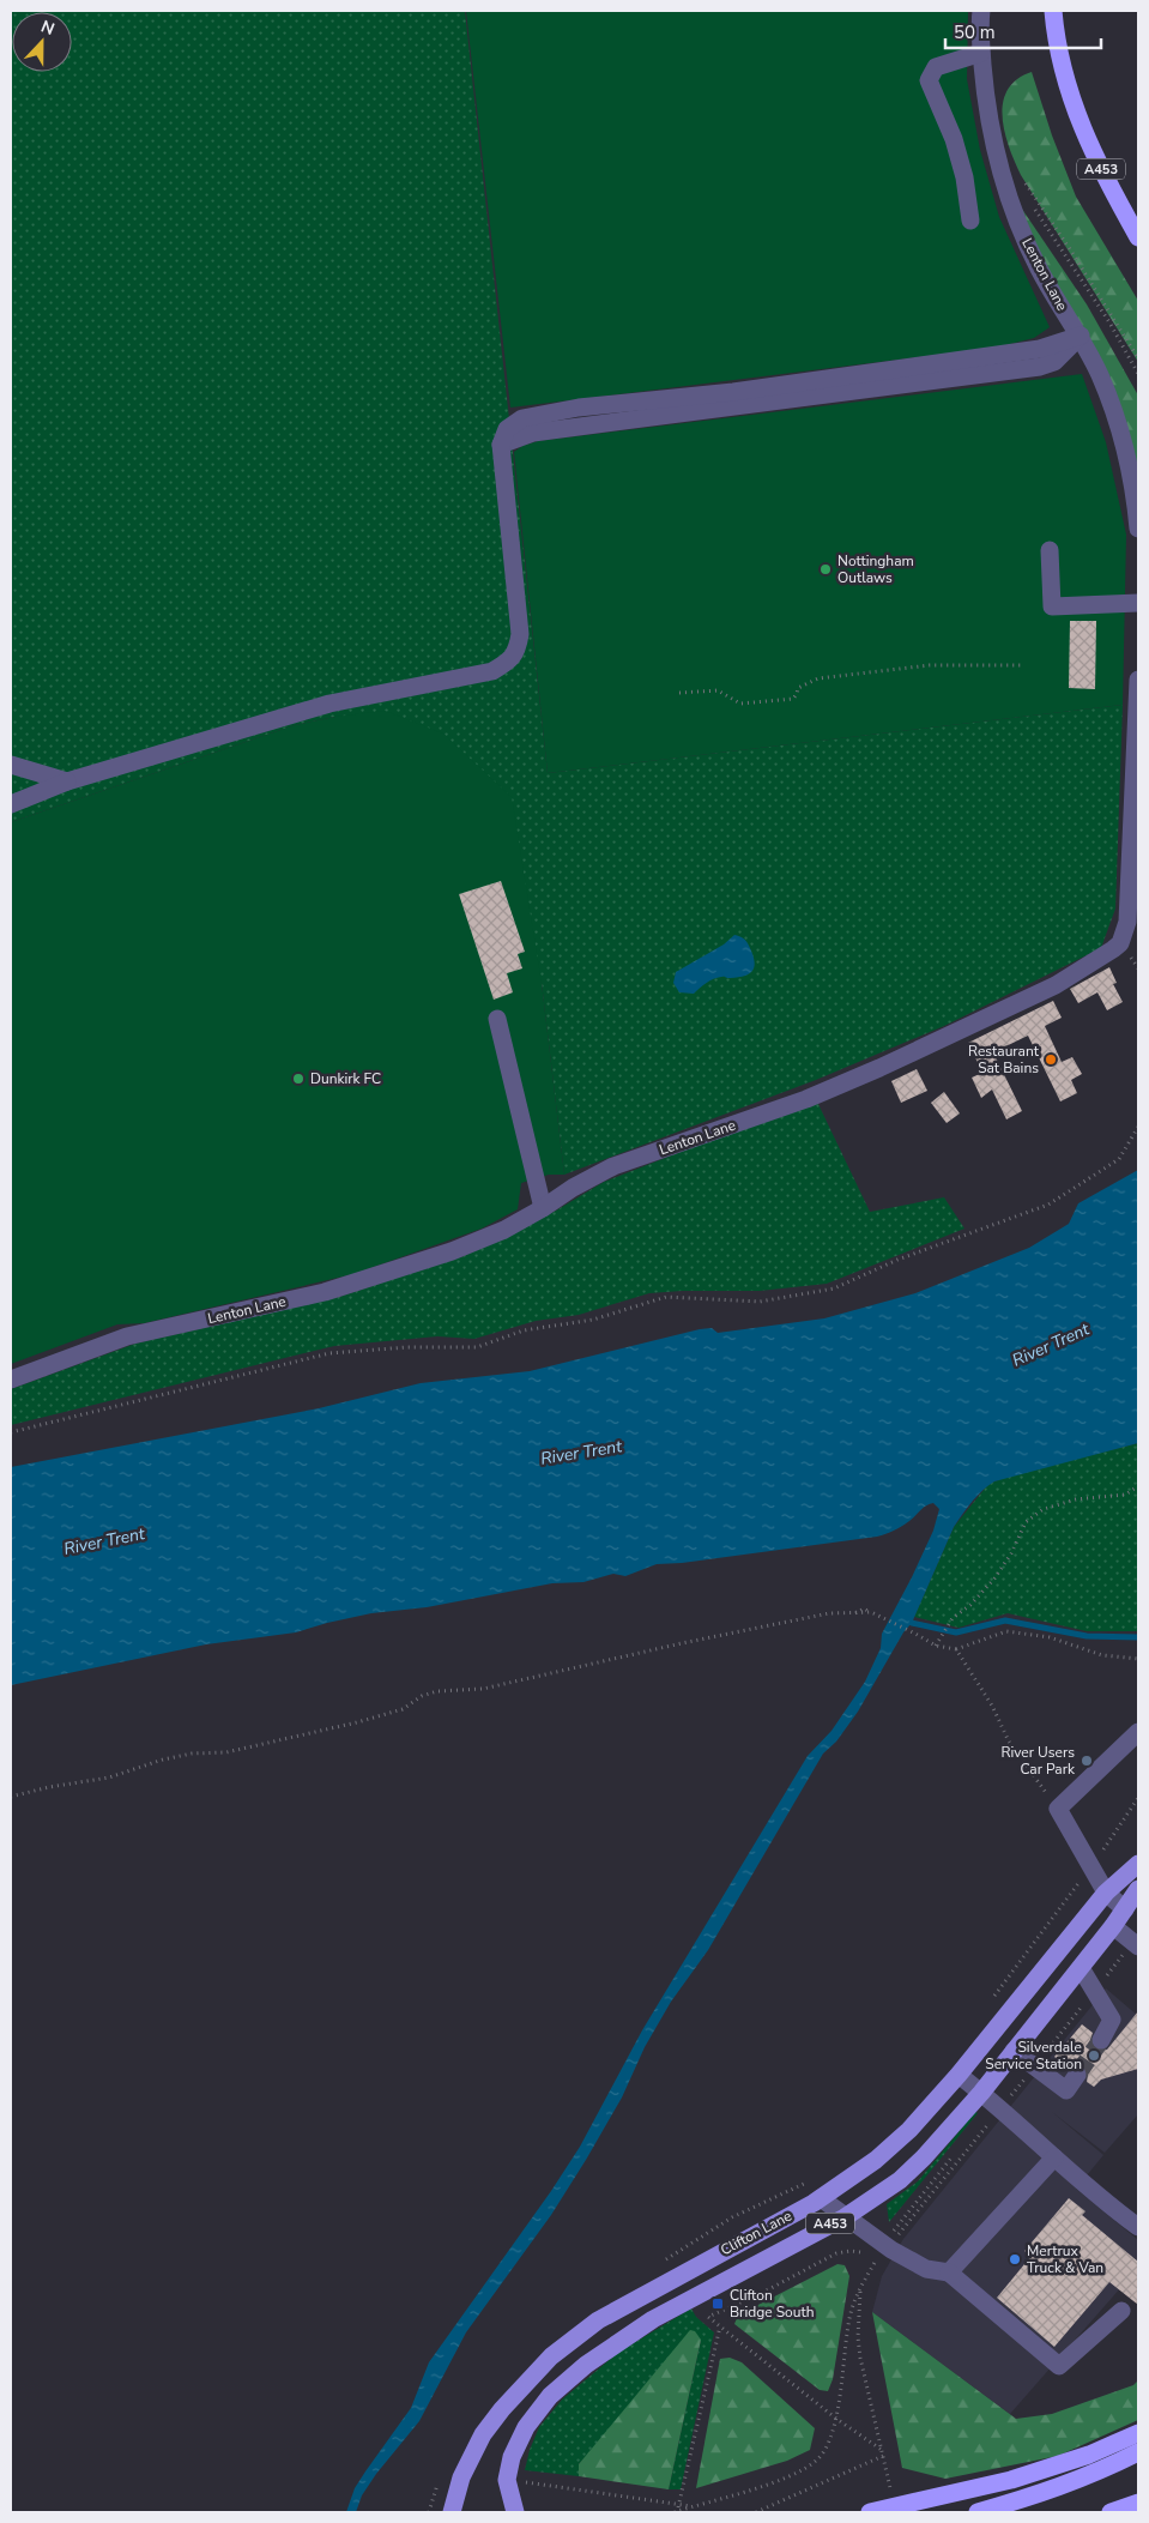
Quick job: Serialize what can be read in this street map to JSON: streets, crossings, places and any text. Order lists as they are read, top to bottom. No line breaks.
{"streets":{"highway":["A453"],"main road":["Clifton Lane"],"street":["Lenton Lane"]},"water":["River Trent"],"places":{"other":["Nottingham Outlaws","Restaurant Sat Bains","Dunkirk FC","River Users Car Park","Silverdale Service Station","Mertrux Truck & Van"],"transit":["Clifton Bridge South"]},"scale_bar":"50 m","north":"top"}
